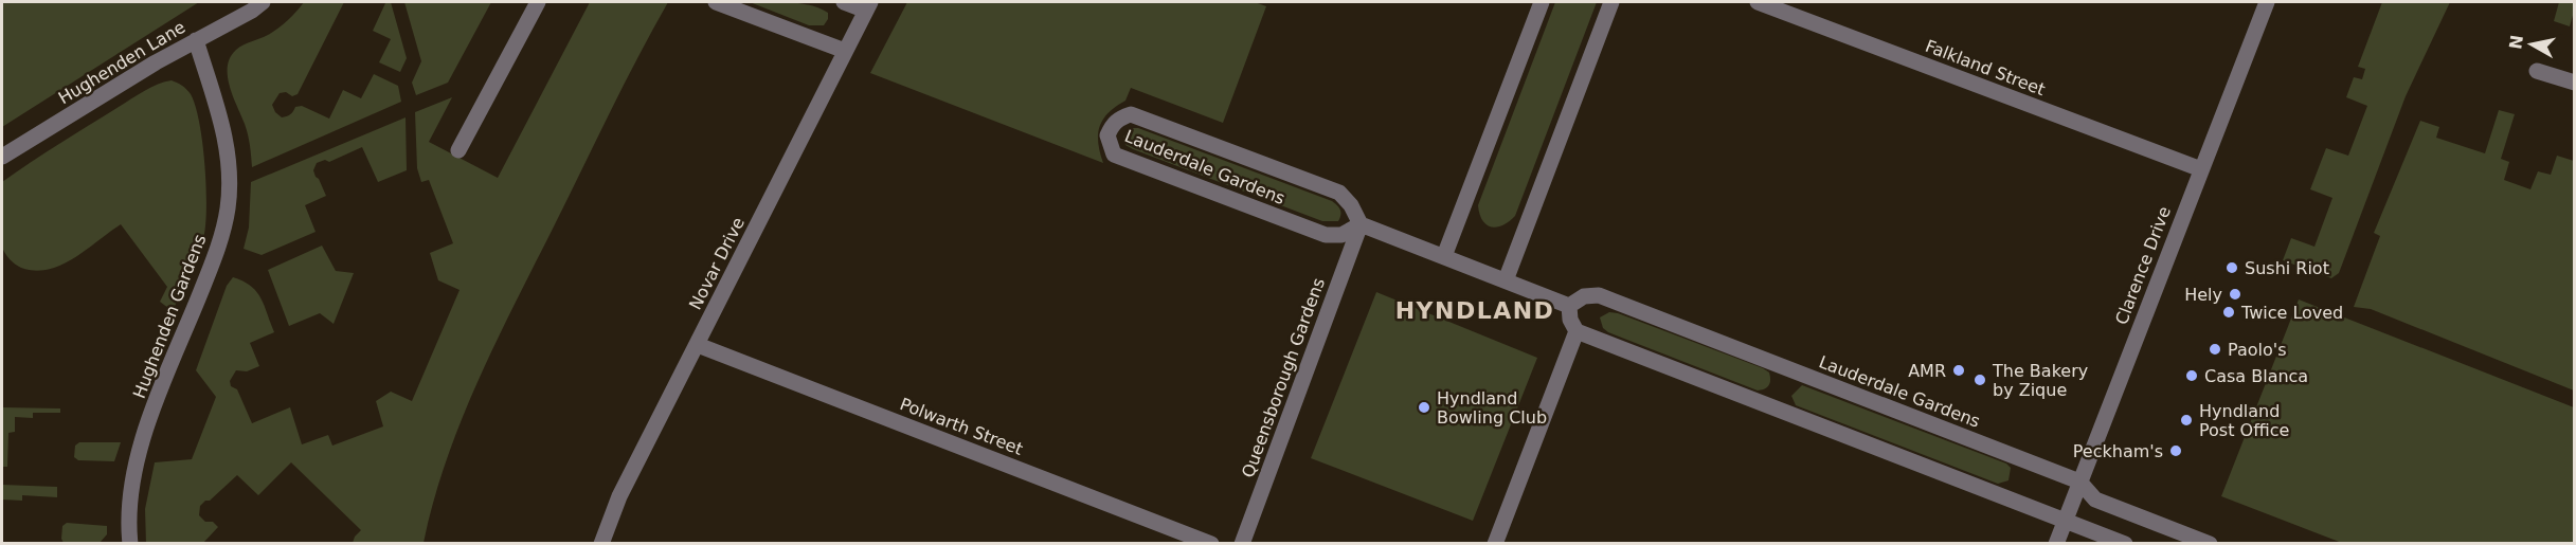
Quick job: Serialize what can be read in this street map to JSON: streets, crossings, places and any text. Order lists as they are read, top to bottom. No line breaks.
{"streets":{"street":["Hughenden Lane","Falkland Street","Lauderdale Gardens","Novar Drive","Clarence Drive","Hughenden Gardens","Queensborough Gardens","Polwarth Street"]},"crossings":[["Hughenden Lane","Hughenden Gardens"],["Falkland Street","Clarence Drive"],["Lauderdale Gardens","Clarence Drive"],["Lauderdale Gardens","Queensborough Gardens"],["Novar Drive","Polwarth Street"]],"districts":["HYNDLAND"],"places":["Sushi Riot","Hely","Twice Loved","Paolo's","AMR","Casa Blanca","The Bakery by Zique","Hyndland Bowling Club","Hyndland Post Office","Peckham's"],"north":"left"}
